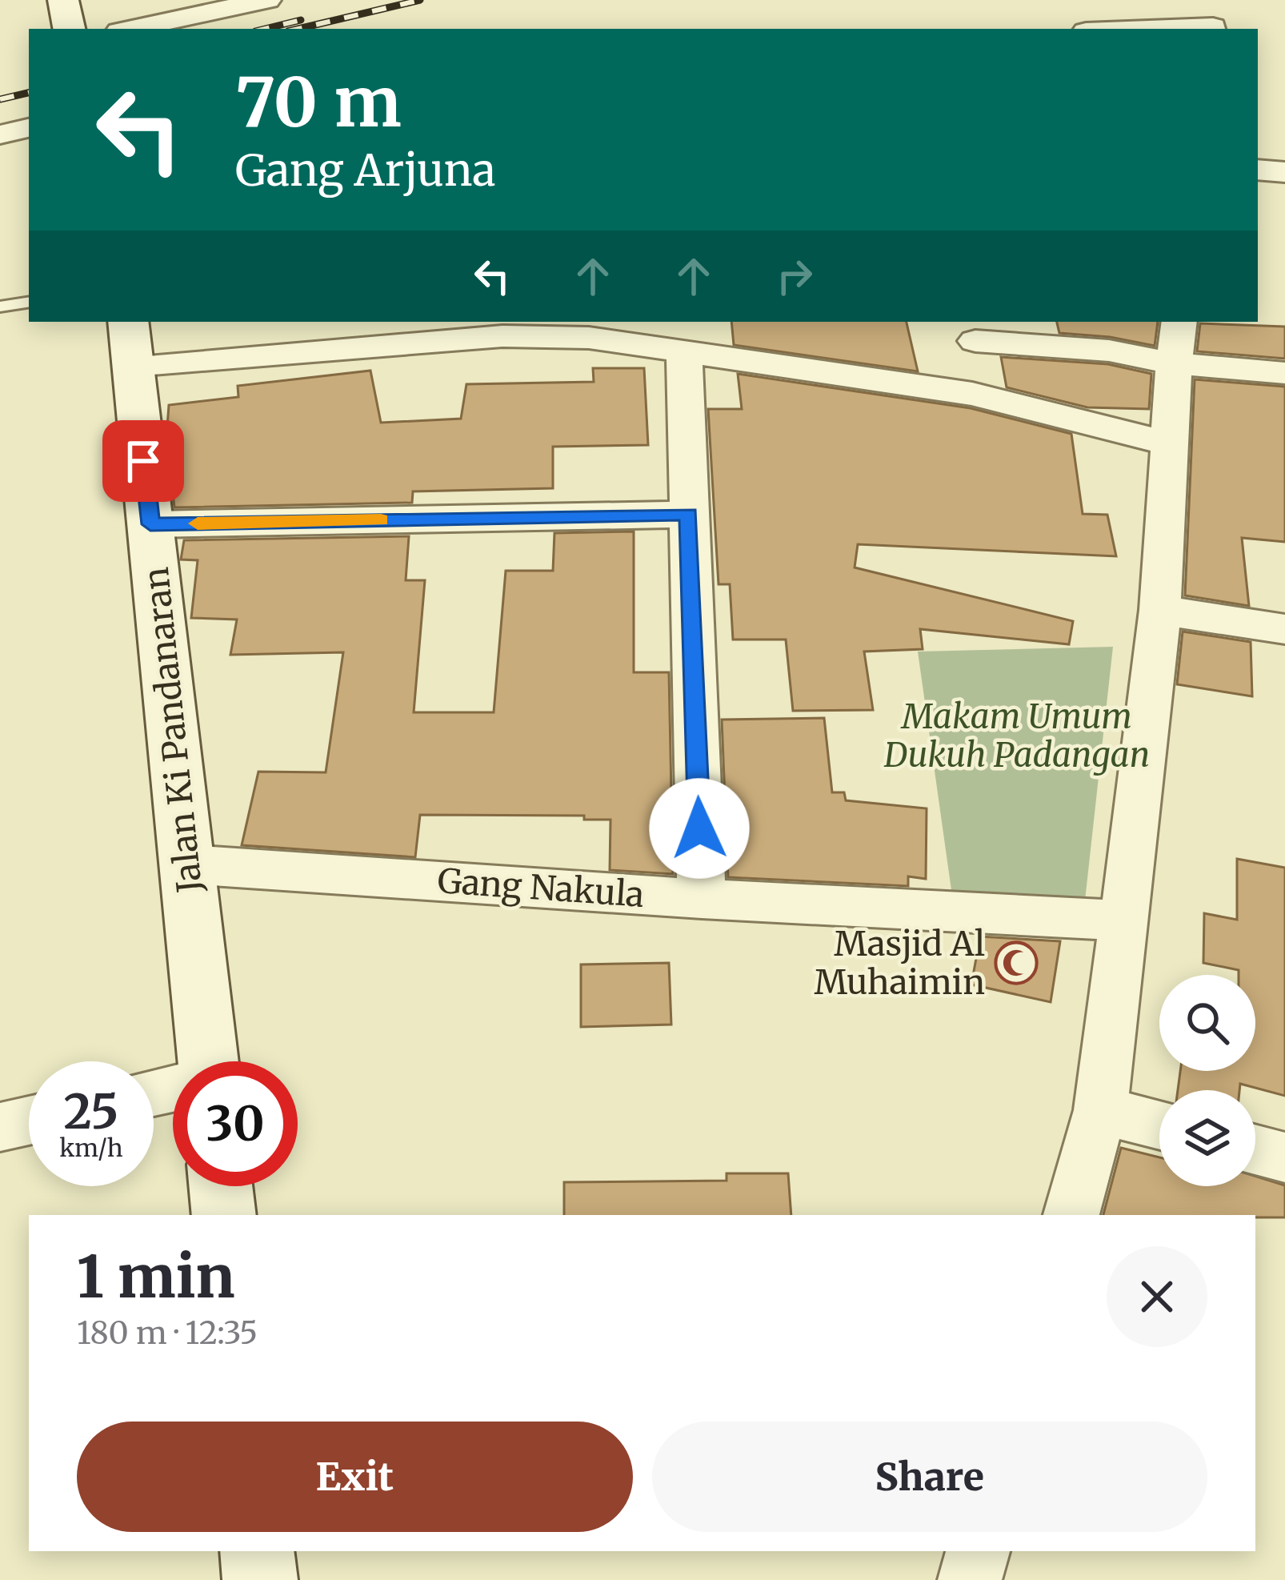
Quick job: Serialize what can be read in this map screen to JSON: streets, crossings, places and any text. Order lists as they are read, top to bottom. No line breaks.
{"streets":{"main road":["Jalan Ki Pandanaran"],"street":["Gang Nakula"]},"crossings":[["Jalan Ki Pandanaran","Gang Nakula"]],"parks":["Makam Umum Dukuh Padangan"],"places":{"mosque":["Masjid Al Muhaimin"]},"page":{"turn":["70 m","Gang Arjuna"],"speed":"25 km/h","limit":"30","heading":["1 min","180 m · 12:35"],"buttons":["Exit","Share"]}}
